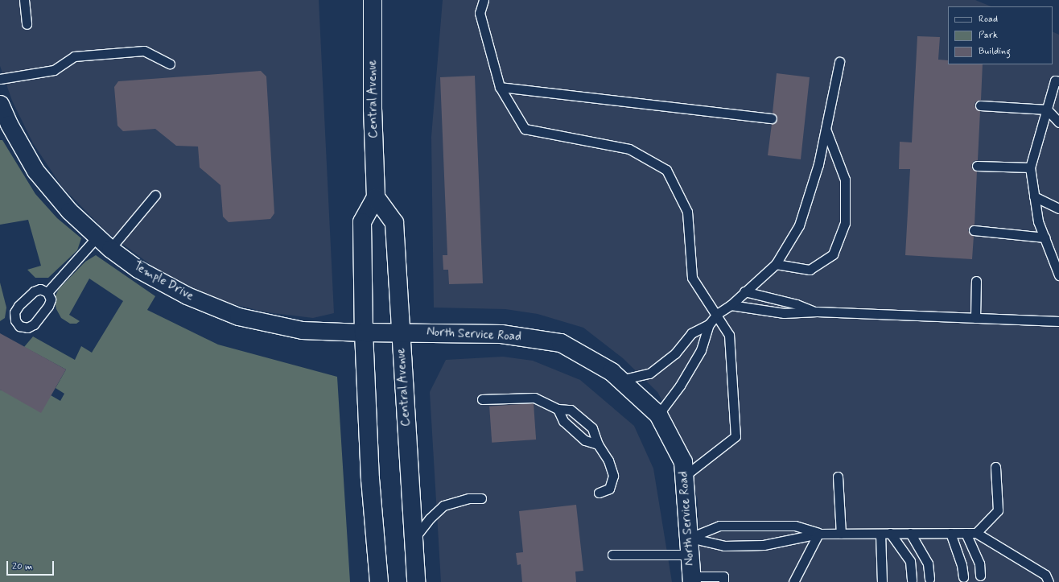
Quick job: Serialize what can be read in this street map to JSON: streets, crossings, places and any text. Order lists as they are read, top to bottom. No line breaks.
{"streets":{"street":["Central Avenue","Temple Drive","North Service Road"]},"crossings":[["Central Avenue","Temple Drive"],["Central Avenue","North Service Road"],["Temple Drive","North Service Road"]],"legend":["Road","Park","Building"],"scale_bar":"20 m"}
